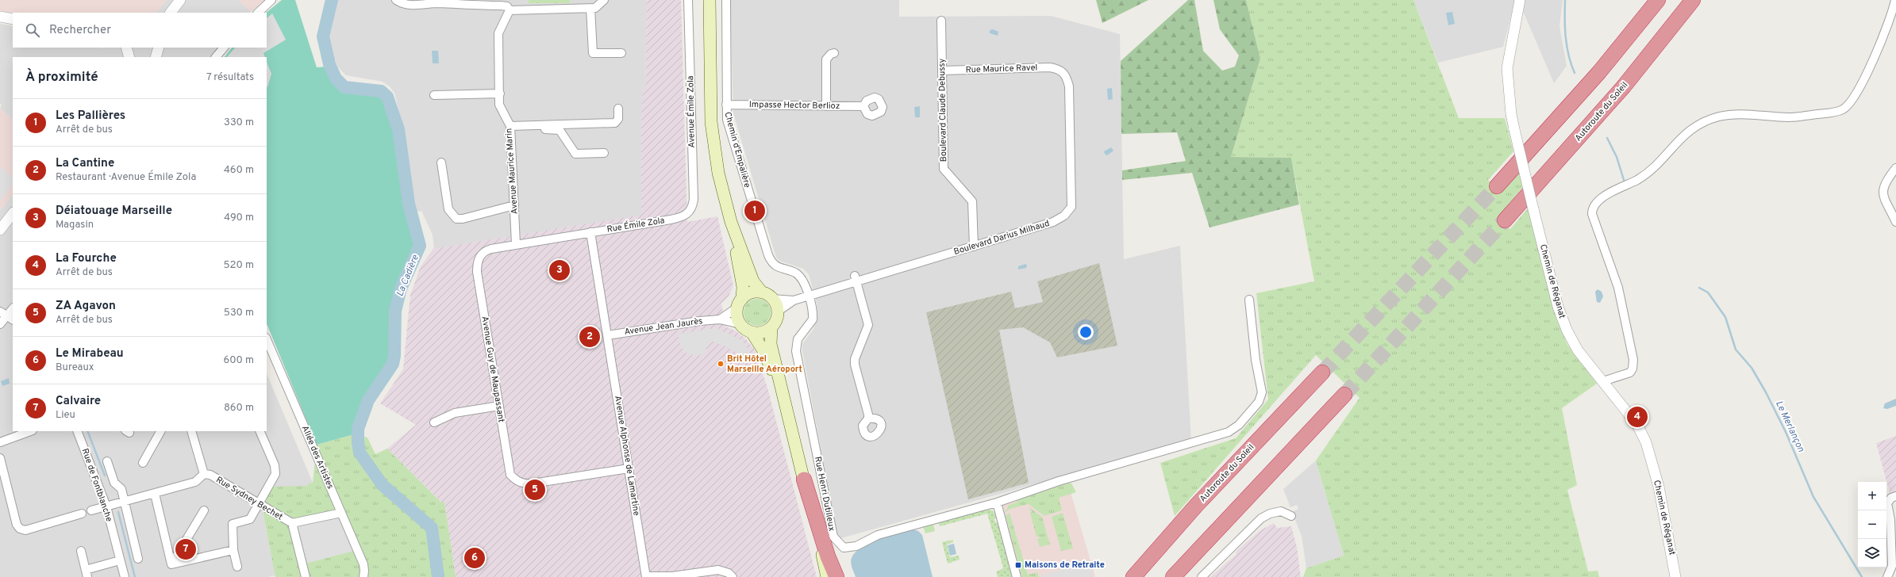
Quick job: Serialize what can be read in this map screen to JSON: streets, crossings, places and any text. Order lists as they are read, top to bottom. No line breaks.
{"streets":{"highway":["Autoroute du Soleil"],"street":["Rue Maurice Ravel","Impasse Hector Berlioz","Boulevard Claude Debussy","Avenue Émile Zola","Chemin d'Empalière","Avenue Maurice Marin","Rue Émile Zola","Boulevard Darius Milhaud","Chemin de Réganat","Avenue Jean Jaurès","Avenue Guy de Maupassant","Avenue Alphonse de Lamartine","Allée des Artistes","Rue de Fontblanche","Rue Henri Dutilleux","Rue Sydney Bechet"]},"crossings":[["Rue Maurice Ravel","Boulevard Claude Debussy"],["Rue Maurice Ravel","Boulevard Darius Milhaud"],["Impasse Hector Berlioz","Chemin d'Empalière"],["Boulevard Claude Debussy","Boulevard Darius Milhaud"],["Avenue Émile Zola","Rue Émile Zola"],["Chemin d'Empalière","Boulevard Darius Milhaud"],["Chemin d'Empalière","Rue Henri Dutilleux"],["Avenue Maurice Marin","Avenue Guy de Maupassant"],["Rue Émile Zola","Avenue Guy de Maupassant"],["Boulevard Darius Milhaud","Avenue Jean Jaurès"],["Boulevard Darius Milhaud","Rue Henri Dutilleux"],["Avenue Jean Jaurès","Avenue Alphonse de Lamartine"],["Avenue Guy de Maupassant","Avenue Alphonse de Lamartine"],["Allée des Artistes","Rue Sydney Bechet"]],"water":["La Cadière","Le Merlançon"],"places":{"other":["Brit Hôtel Marseille Aéroport"],"transit":["Maisons de Retraite"]},"page":{"search":"Rechercher","heading":["À proximité","7 résultats"],"list":[{"mark":"1","name":"Les Pallières","note":"Arrêt de bus","value":"330 m"},{"mark":"2","name":"La Cantine","note":"Restaurant · Avenue Émile Zola","value":"460 m"},{"mark":"3","name":"Déiatouage Marseille","note":"Magasin","value":"490 m"},{"mark":"4","name":"La Fourche","note":"Arrêt de bus","value":"520 m"},{"mark":"5","name":"ZA Agavon","note":"Arrêt de bus","value":"530 m"},{"mark":"6","name":"Le Mirabeau","note":"Bureaux","value":"600 m"},{"mark":"7","name":"Calvaire","note":"Lieu","value":"860 m"}],"pins":["1","3","2","4","5","7","6"],"map_buttons":["+","−"]}}
